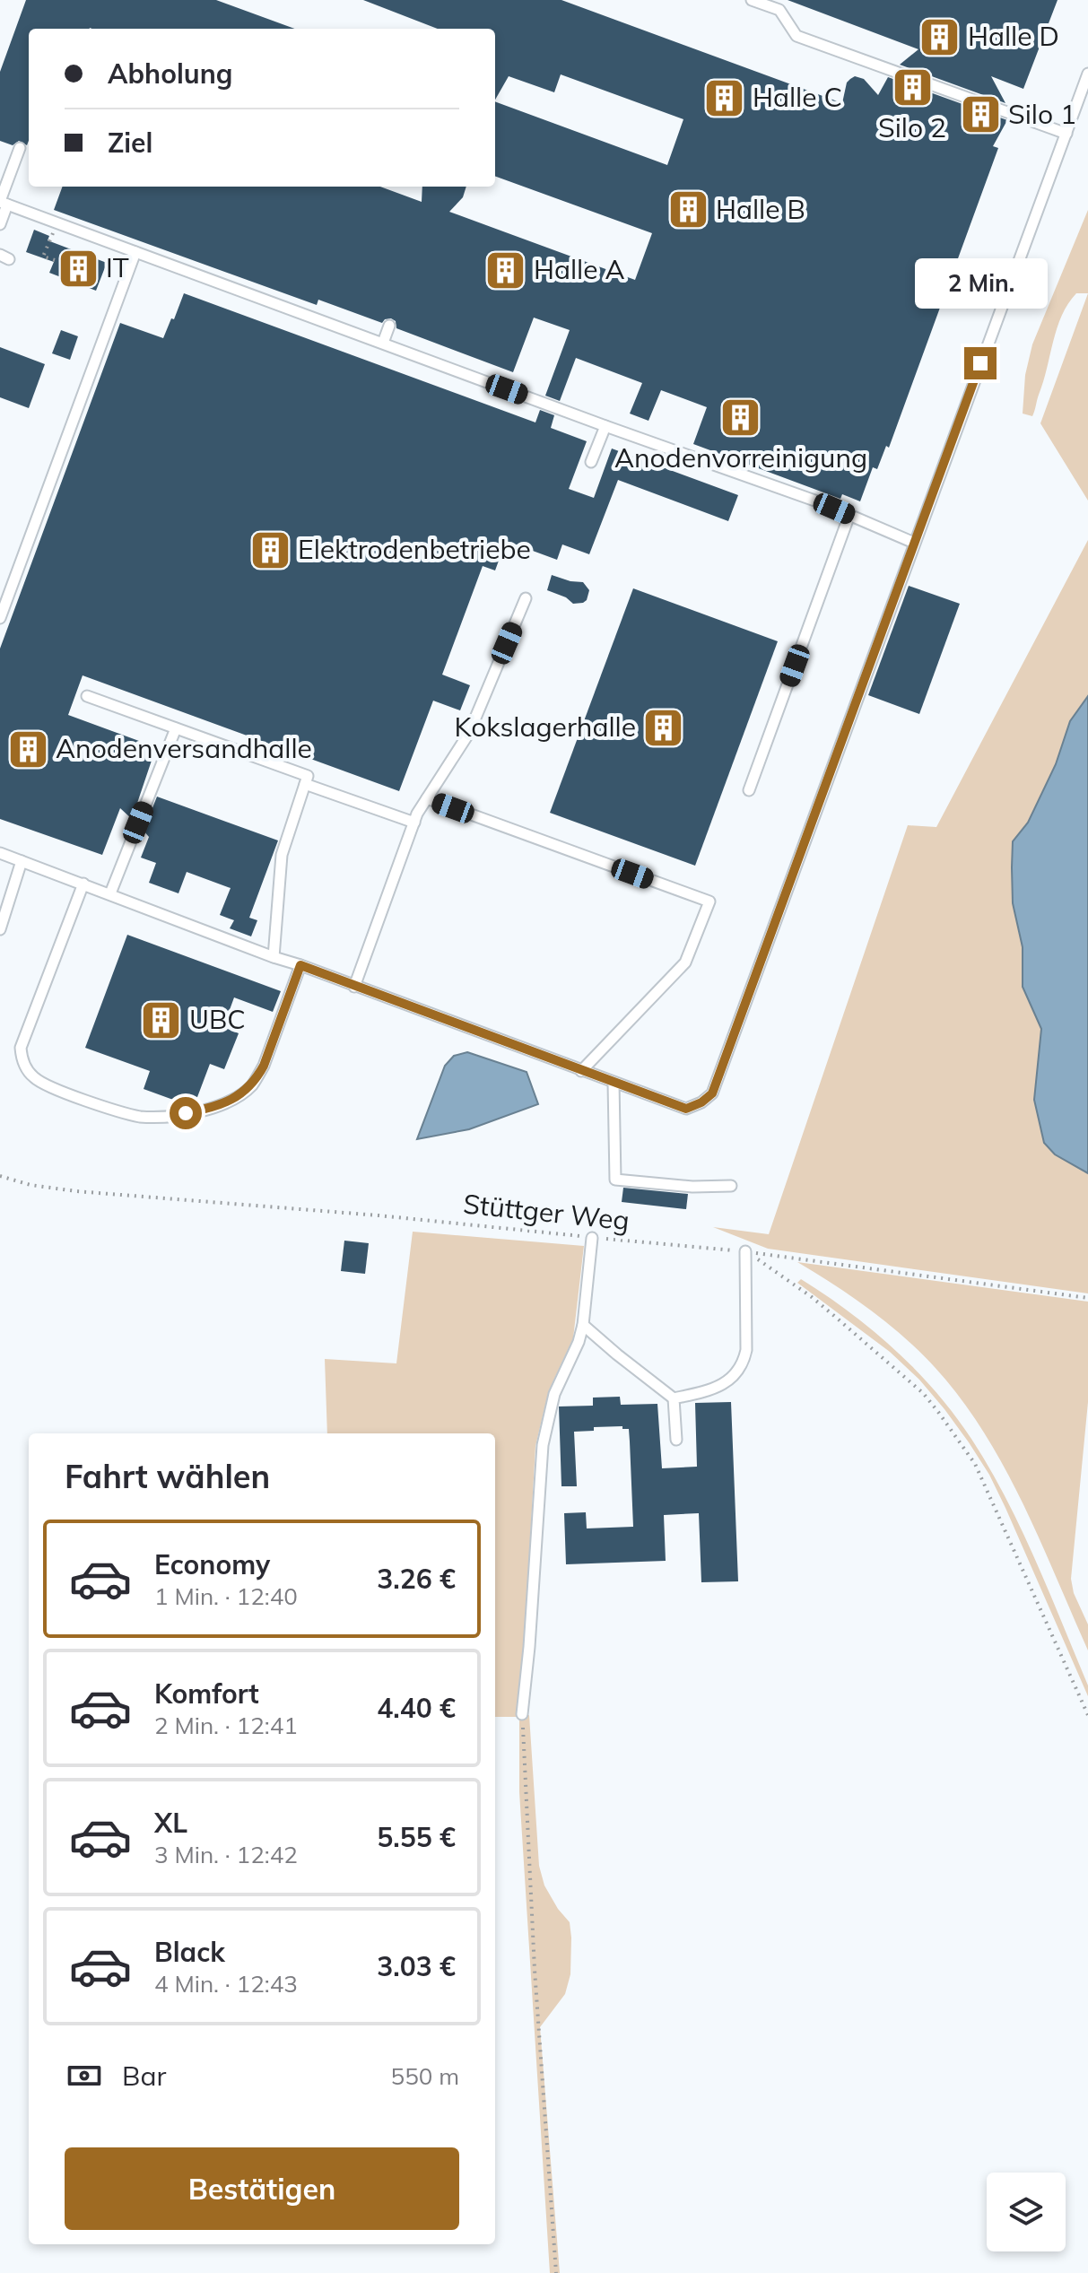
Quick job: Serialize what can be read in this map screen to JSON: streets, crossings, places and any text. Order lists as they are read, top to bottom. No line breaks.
{"streets":{"path":["Stüttger Weg"]},"places":{"building":["Halle D","Silo 2","Halle C","Silo 1","Halle B","IT","Halle A","Anodenvorreinigung","Elektrodenbetriebe","Kokslagerhalle","Anodenversandhalle","UBC"]},"page":{"banner":["Abholung","Ziel"],"bubble":"2 Min.","heading":"Fahrt wählen","list":[{"name":"Economy","note":"1 Min. · 12:40","value":"3.26 €"},{"name":"Komfort","note":"2 Min. · 12:41","value":"4.40 €"},{"name":"XL","note":"3 Min. · 12:42","value":"5.55 €"},{"name":"Black","note":"4 Min. · 12:43","value":"3.03 €"}],"pay":["Bar","550 m"],"buttons":"Bestätigen"}}
